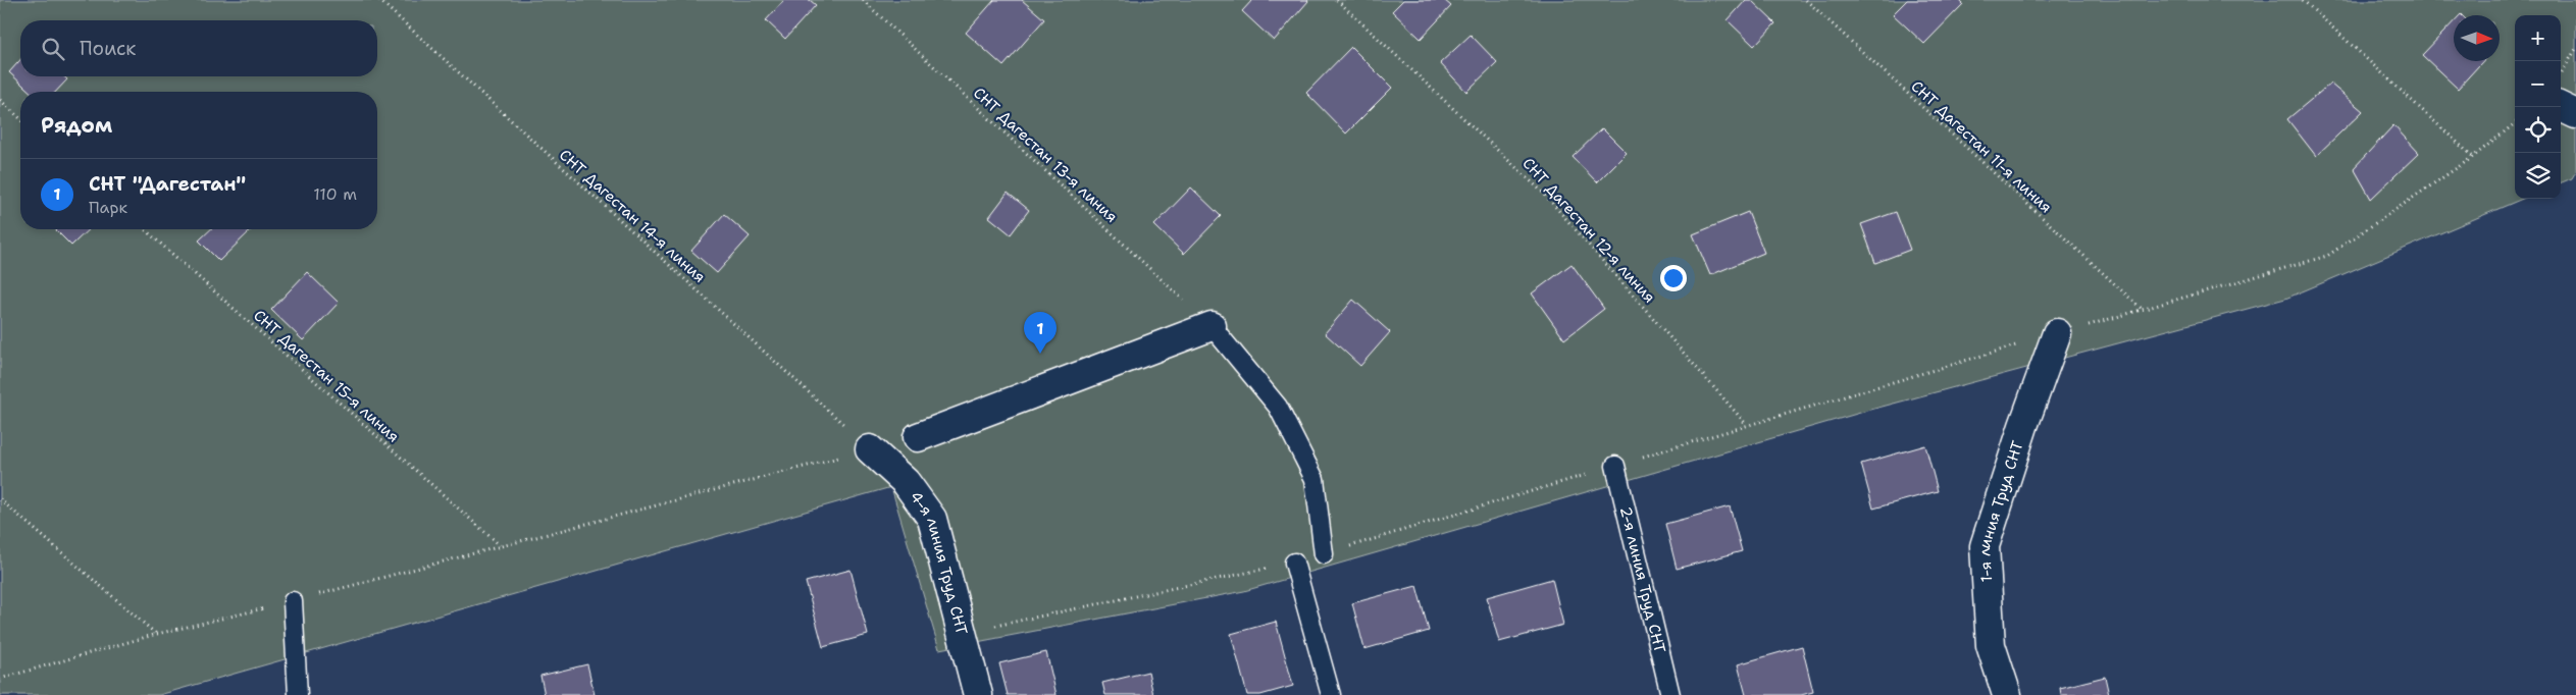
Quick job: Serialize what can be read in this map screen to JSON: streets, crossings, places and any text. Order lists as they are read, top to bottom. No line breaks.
{"streets":{"street":["1-я линия Труд СНТ","4-я линия Труд СНТ"],"lane":["2-я линия Труд СНТ"],"path":["СНТ Дагестан 11-я линия","СНТ Дагестан 13-я линия","СНТ Дагестан 14-я линия","СНТ Дагестан 12-я линия","СНТ Дагестан 15-я линия"]},"crossings":[["СНТ Дагестан 14-я линия","4-я линия Труд СНТ"]],"north":"right","page":{"map_buttons":["+","−"],"search":"Поиск","heading":"Рядом","list":[{"mark":"1","name":"СНТ \"Дагестан\"","note":"Парк","value":"110 m"}],"pins":"1"}}
